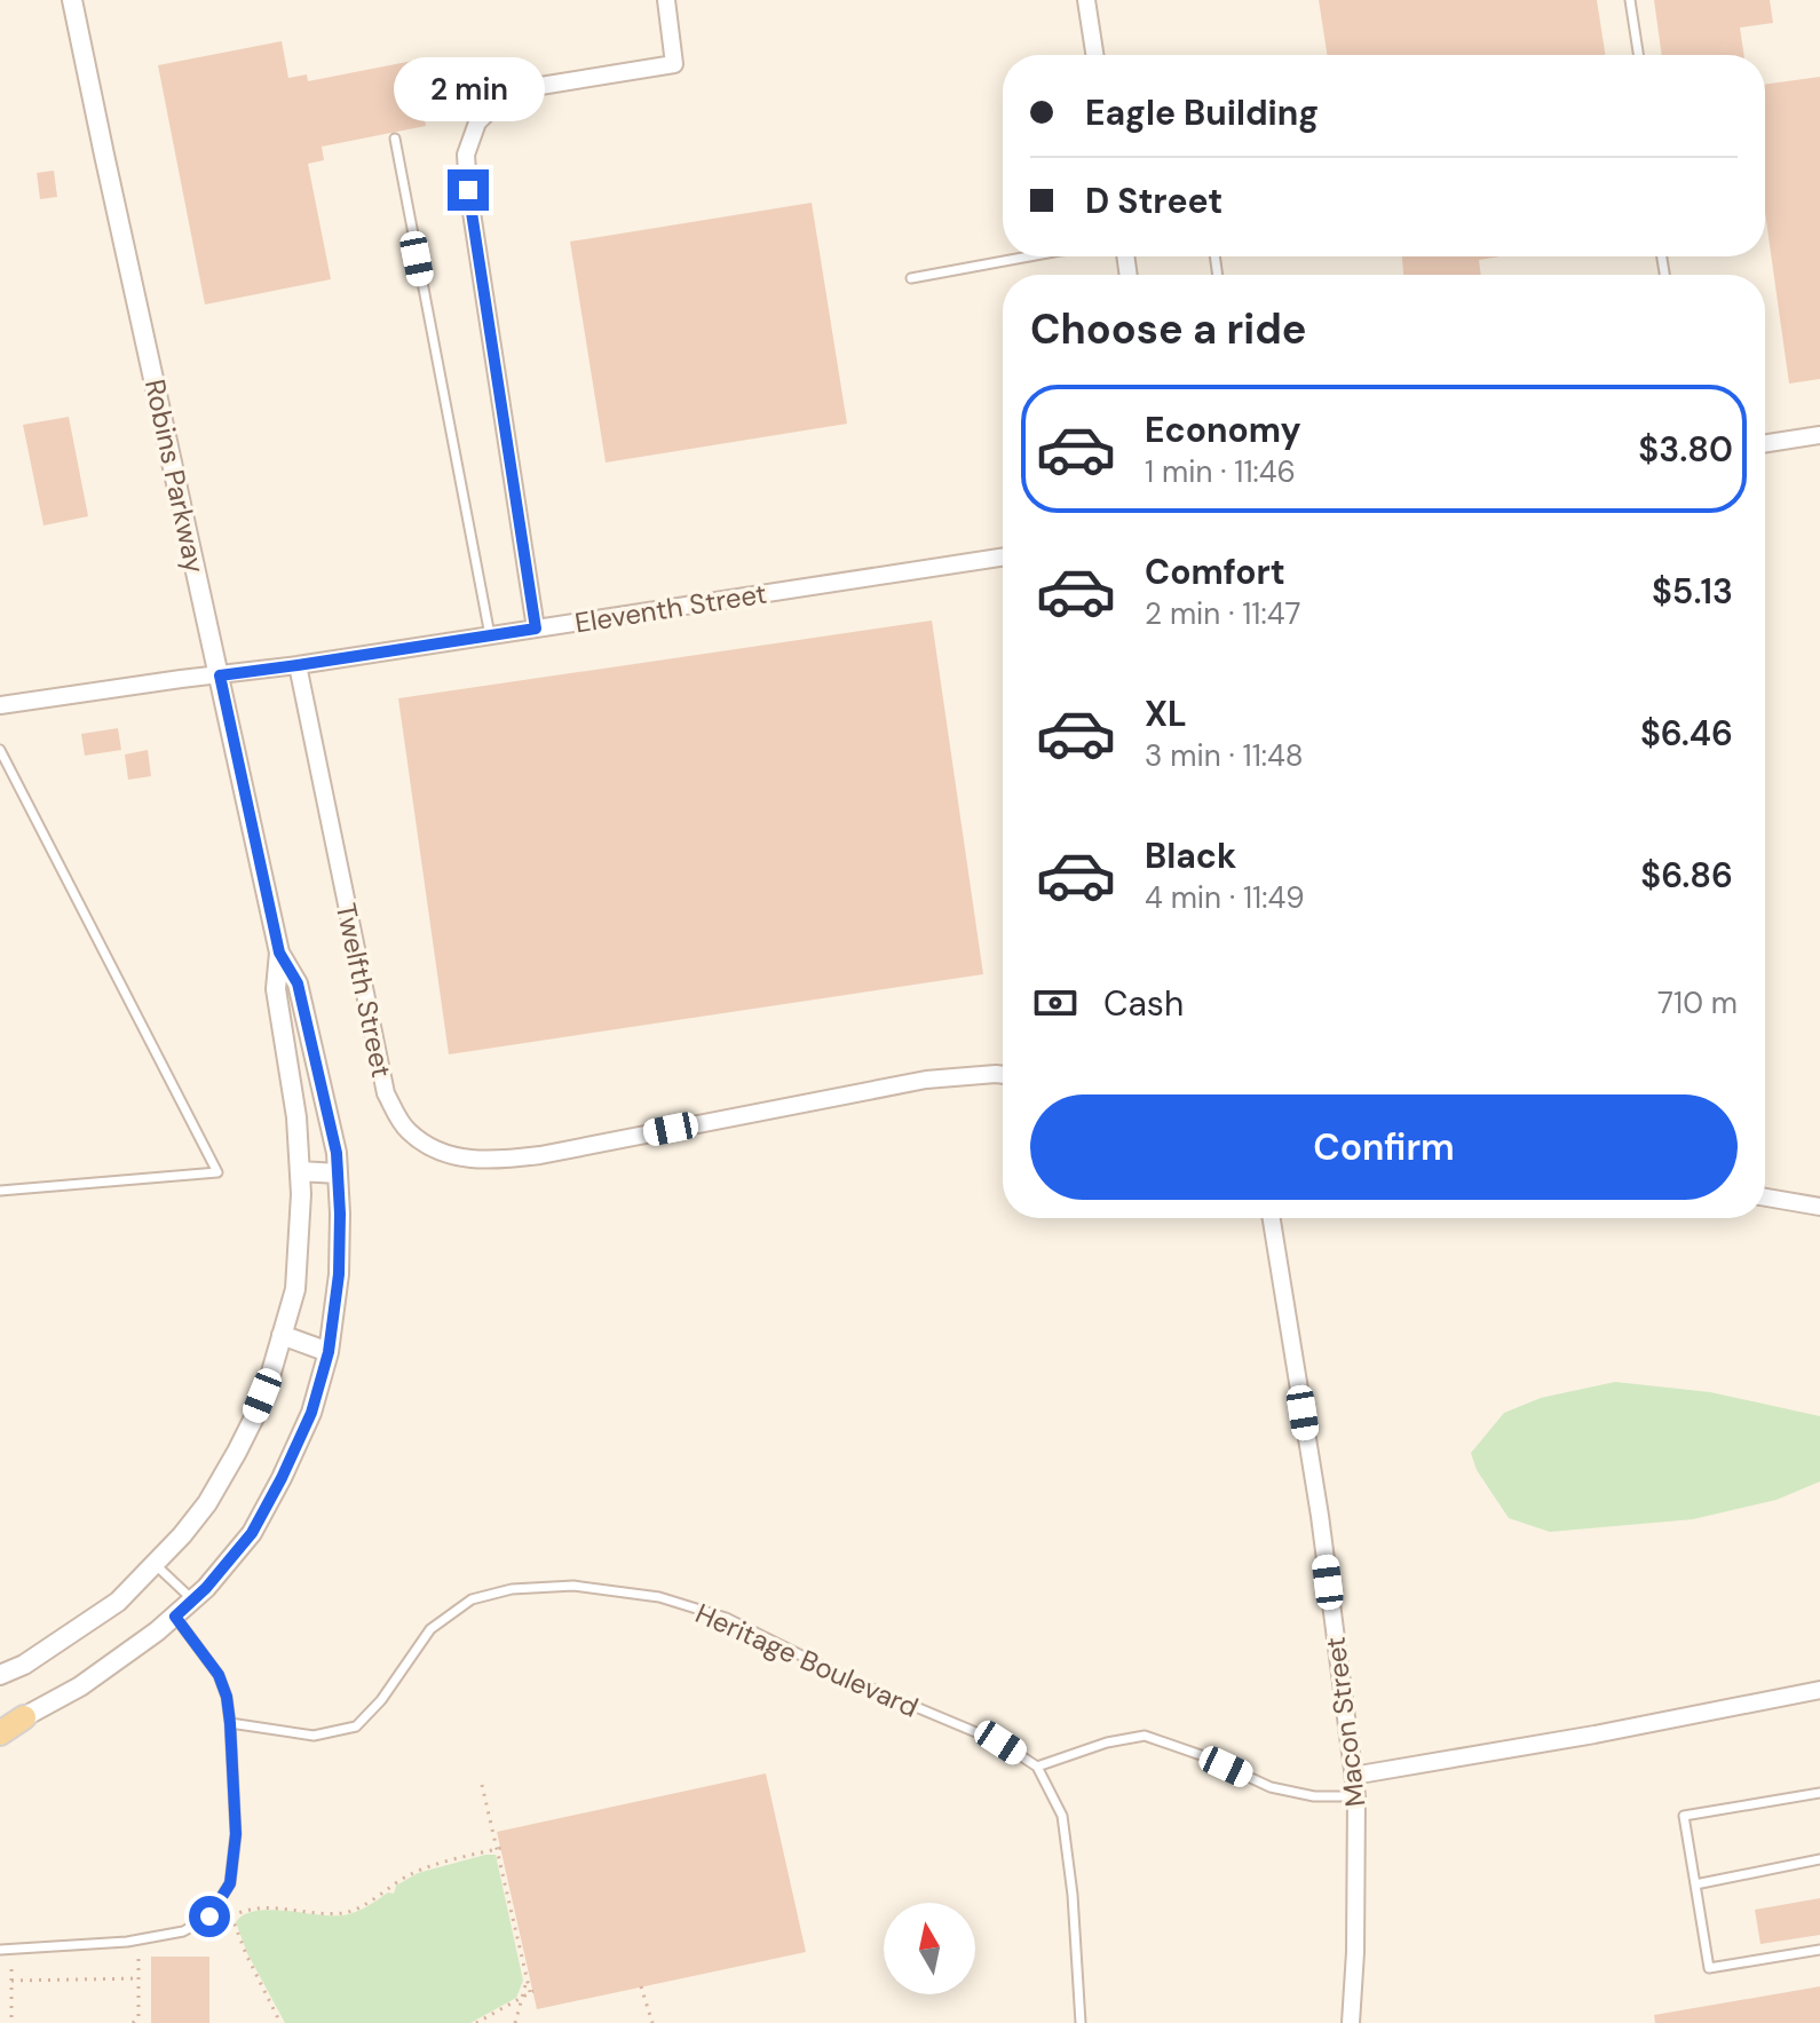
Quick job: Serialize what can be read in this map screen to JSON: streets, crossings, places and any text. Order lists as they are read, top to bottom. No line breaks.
{"streets":{"street":["Robins Parkway","Eleventh Street","Twelfth Street","Macon Street"],"lane":["Heritage Boulevard"]},"crossings":[["Robins Parkway","Eleventh Street"],["Eleventh Street","Twelfth Street"]],"north":"top","page":{"banner":["Eagle Building","D Street"],"bubble":"2 min","heading":"Choose a ride","list":[{"name":"Economy","note":"1 min · 11:46","value":"$3.80"},{"name":"Comfort","note":"2 min · 11:47","value":"$5.13"},{"name":"XL","note":"3 min · 11:48","value":"$6.46"},{"name":"Black","note":"4 min · 11:49","value":"$6.86"}],"pay":["Cash","710 m"],"buttons":"Confirm"}}
